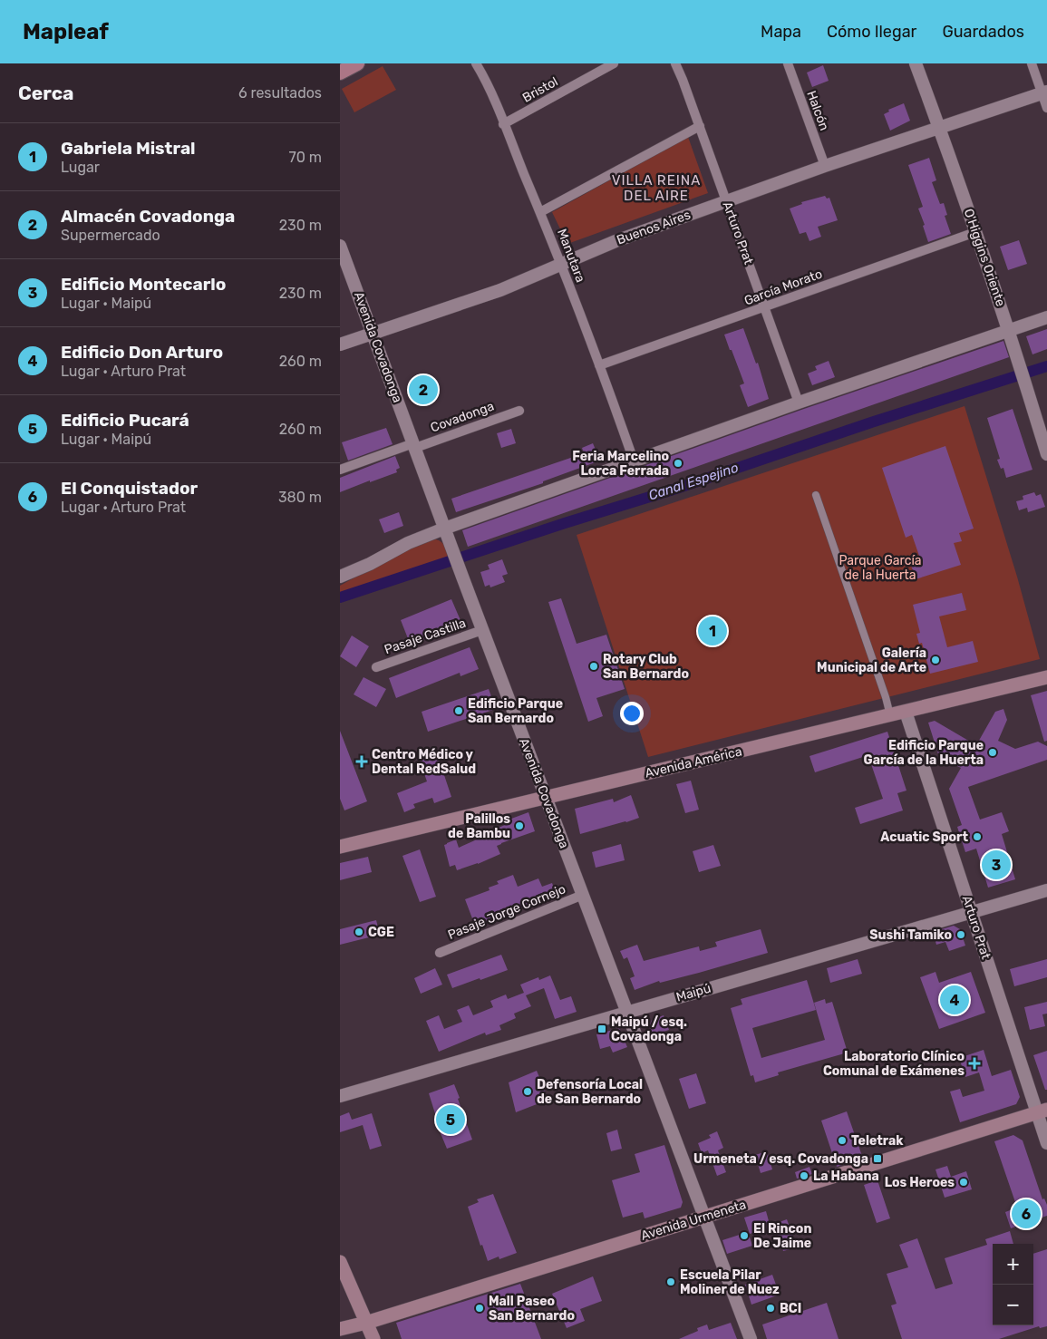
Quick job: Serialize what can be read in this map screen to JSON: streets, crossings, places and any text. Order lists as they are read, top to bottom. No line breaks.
{"streets":{"main road":["Avenida América","Avenida Urmeneta"],"street":["Bristol","Halcón","Buenos Aires","Arturo Prat","Manutara","O'Higgins Oriente","García Morato","Avenida Covadonga","Covadonga","Pasaje Castilla","Pasaje Jorge Cornejo","Maipú"]},"crossings":[["Bristol","Manutara"],["Halcón","Buenos Aires"],["Buenos Aires","Arturo Prat"],["Buenos Aires","Manutara"],["Buenos Aires","O'Higgins Oriente"],["Buenos Aires","Avenida Covadonga"],["Arturo Prat","García Morato"],["Arturo Prat","Avenida América"],["Arturo Prat","Maipú"],["Arturo Prat","Avenida Urmeneta"],["Manutara","García Morato"],["O'Higgins Oriente","García Morato"],["Avenida Covadonga","Covadonga"],["Avenida Covadonga","Pasaje Castilla"],["Avenida Covadonga","Avenida América"],["Avenida Covadonga","Pasaje Jorge Cornejo"],["Avenida Covadonga","Maipú"],["Avenida Covadonga","Avenida Urmeneta"]],"districts":["VILLA REINA DEL AIRE"],"water":["Canal Espejino"],"parks":["Parque García de la Huerta"],"places":{"other":["Feria Marcelino Lorca Ferrada","Galería Municipal de Arte","Rotary Club San Bernardo","Edificio Parque San Bernardo","Edificio Parque García de la Huerta","Palillos de Bambu","Acuatic Sport","CGE","Sushi Tamiko","Defensoría Local de San Bernardo","Teletrak","La Habana","Los Heroes","El Rincon De Jaime","Escuela Pilar Moliner de Nuez","Mall Paseo San Bernardo","BCI"],"health":["Centro Médico y Dental RedSalud","Laboratorio Clínico Comunal de Exámenes"],"transit":["Maipú / esq. Covadonga","Urmeneta / esq. Covadonga"]},"page":{"header":"Mapleaf","nav":["Mapa","Cómo llegar","Guardados"],"heading":["Cerca","6 resultados"],"list":[{"mark":"1","name":"Gabriela Mistral","note":"Lugar","value":"70 m"},{"mark":"2","name":"Almacén Covadonga","note":"Supermercado","value":"230 m"},{"mark":"3","name":"Edificio Montecarlo","note":"Lugar · Maipú","value":"230 m"},{"mark":"4","name":"Edificio Don Arturo","note":"Lugar · Arturo Prat","value":"260 m"},{"mark":"5","name":"Edificio Pucará","note":"Lugar · Maipú","value":"260 m"},{"mark":"6","name":"El Conquistador","note":"Lugar · Arturo Prat","value":"380 m"}],"pins":["2","1","3","4","5","6"],"map_buttons":["+","−"]}}
